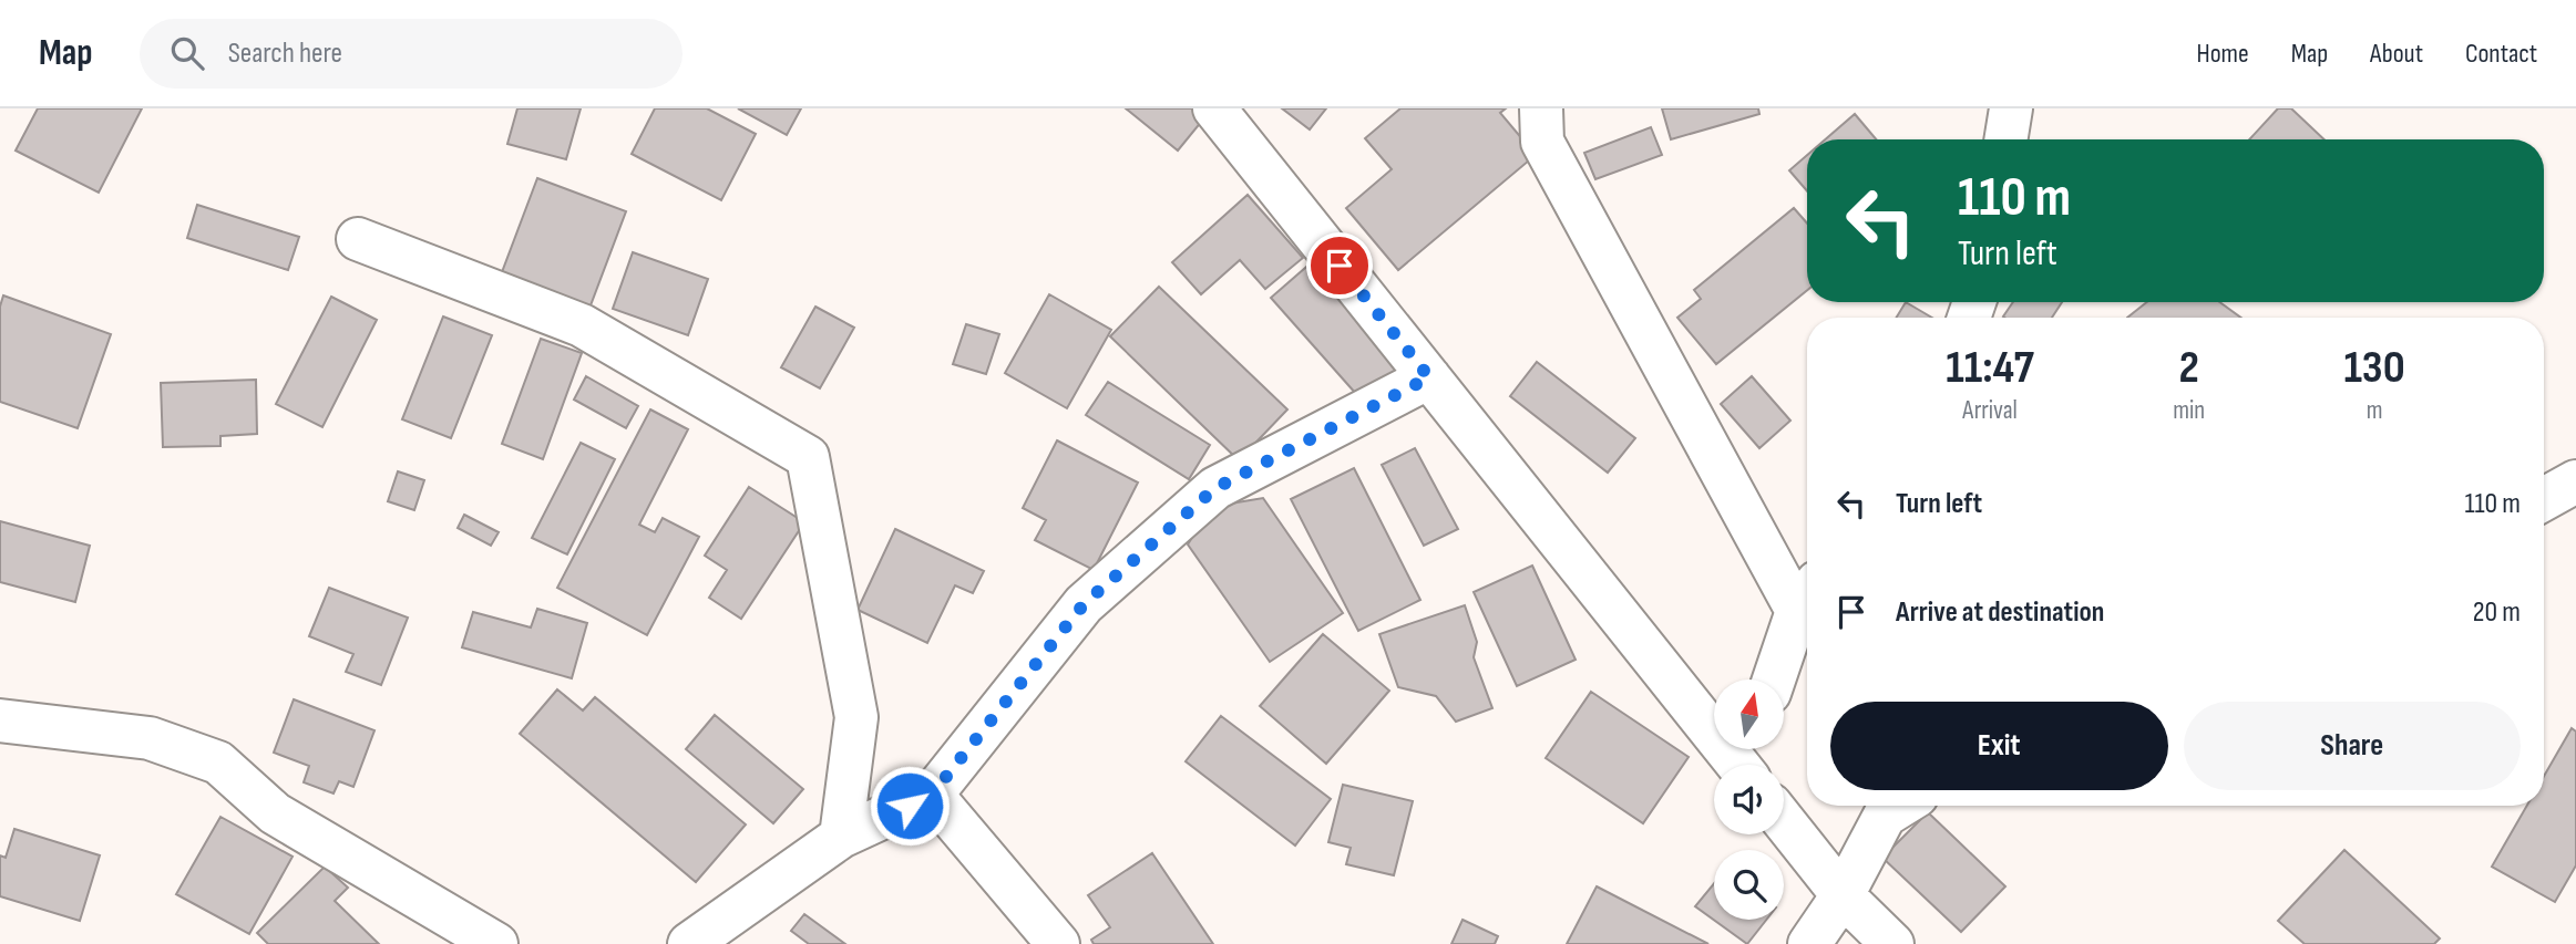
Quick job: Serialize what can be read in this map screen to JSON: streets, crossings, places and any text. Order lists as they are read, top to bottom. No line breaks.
{"north":"top","page":{"header":"Map","search":"Search here","nav":["Home","Map","About","Contact"],"turn":["110 m","Turn left"],"eta":["11:47","Arrival","2","min","130","m"],"list":[{"name":"Turn left","value":"110 m"},{"name":"Arrive at destination","value":"20 m"}],"buttons":["Exit","Share"]}}
